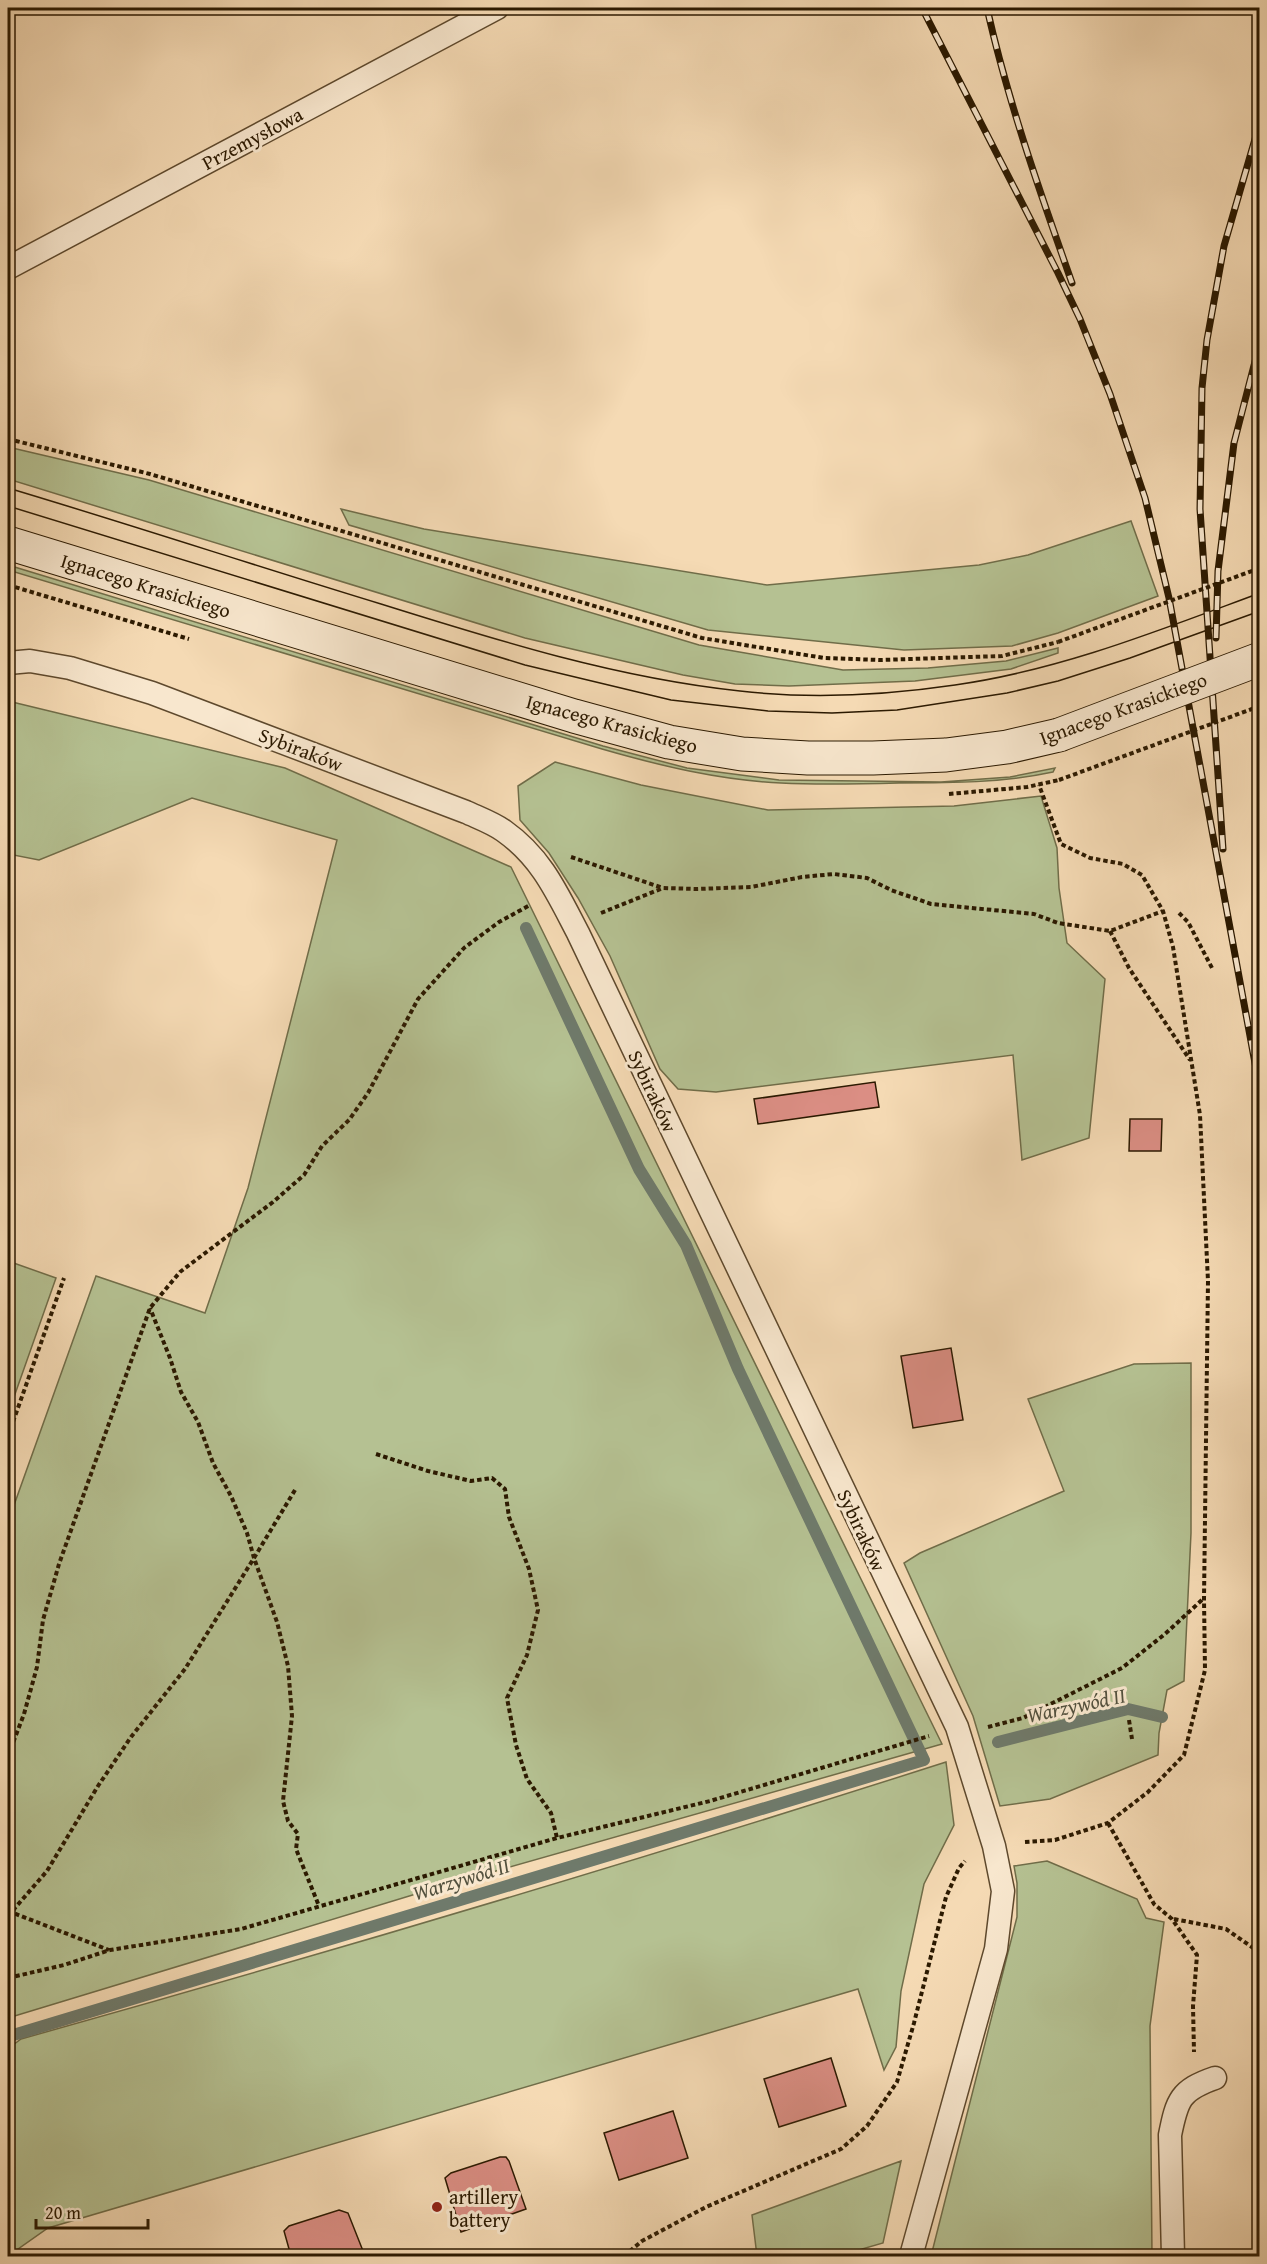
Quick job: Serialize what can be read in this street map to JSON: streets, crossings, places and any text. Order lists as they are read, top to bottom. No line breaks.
{"streets":{"street":["Ignacego Krasickiego"],"lane":["Przemysłowa","Sybiraków"]},"water":["Warzywód II"],"places":["artillery battery"],"scale_bar":"20 m"}
